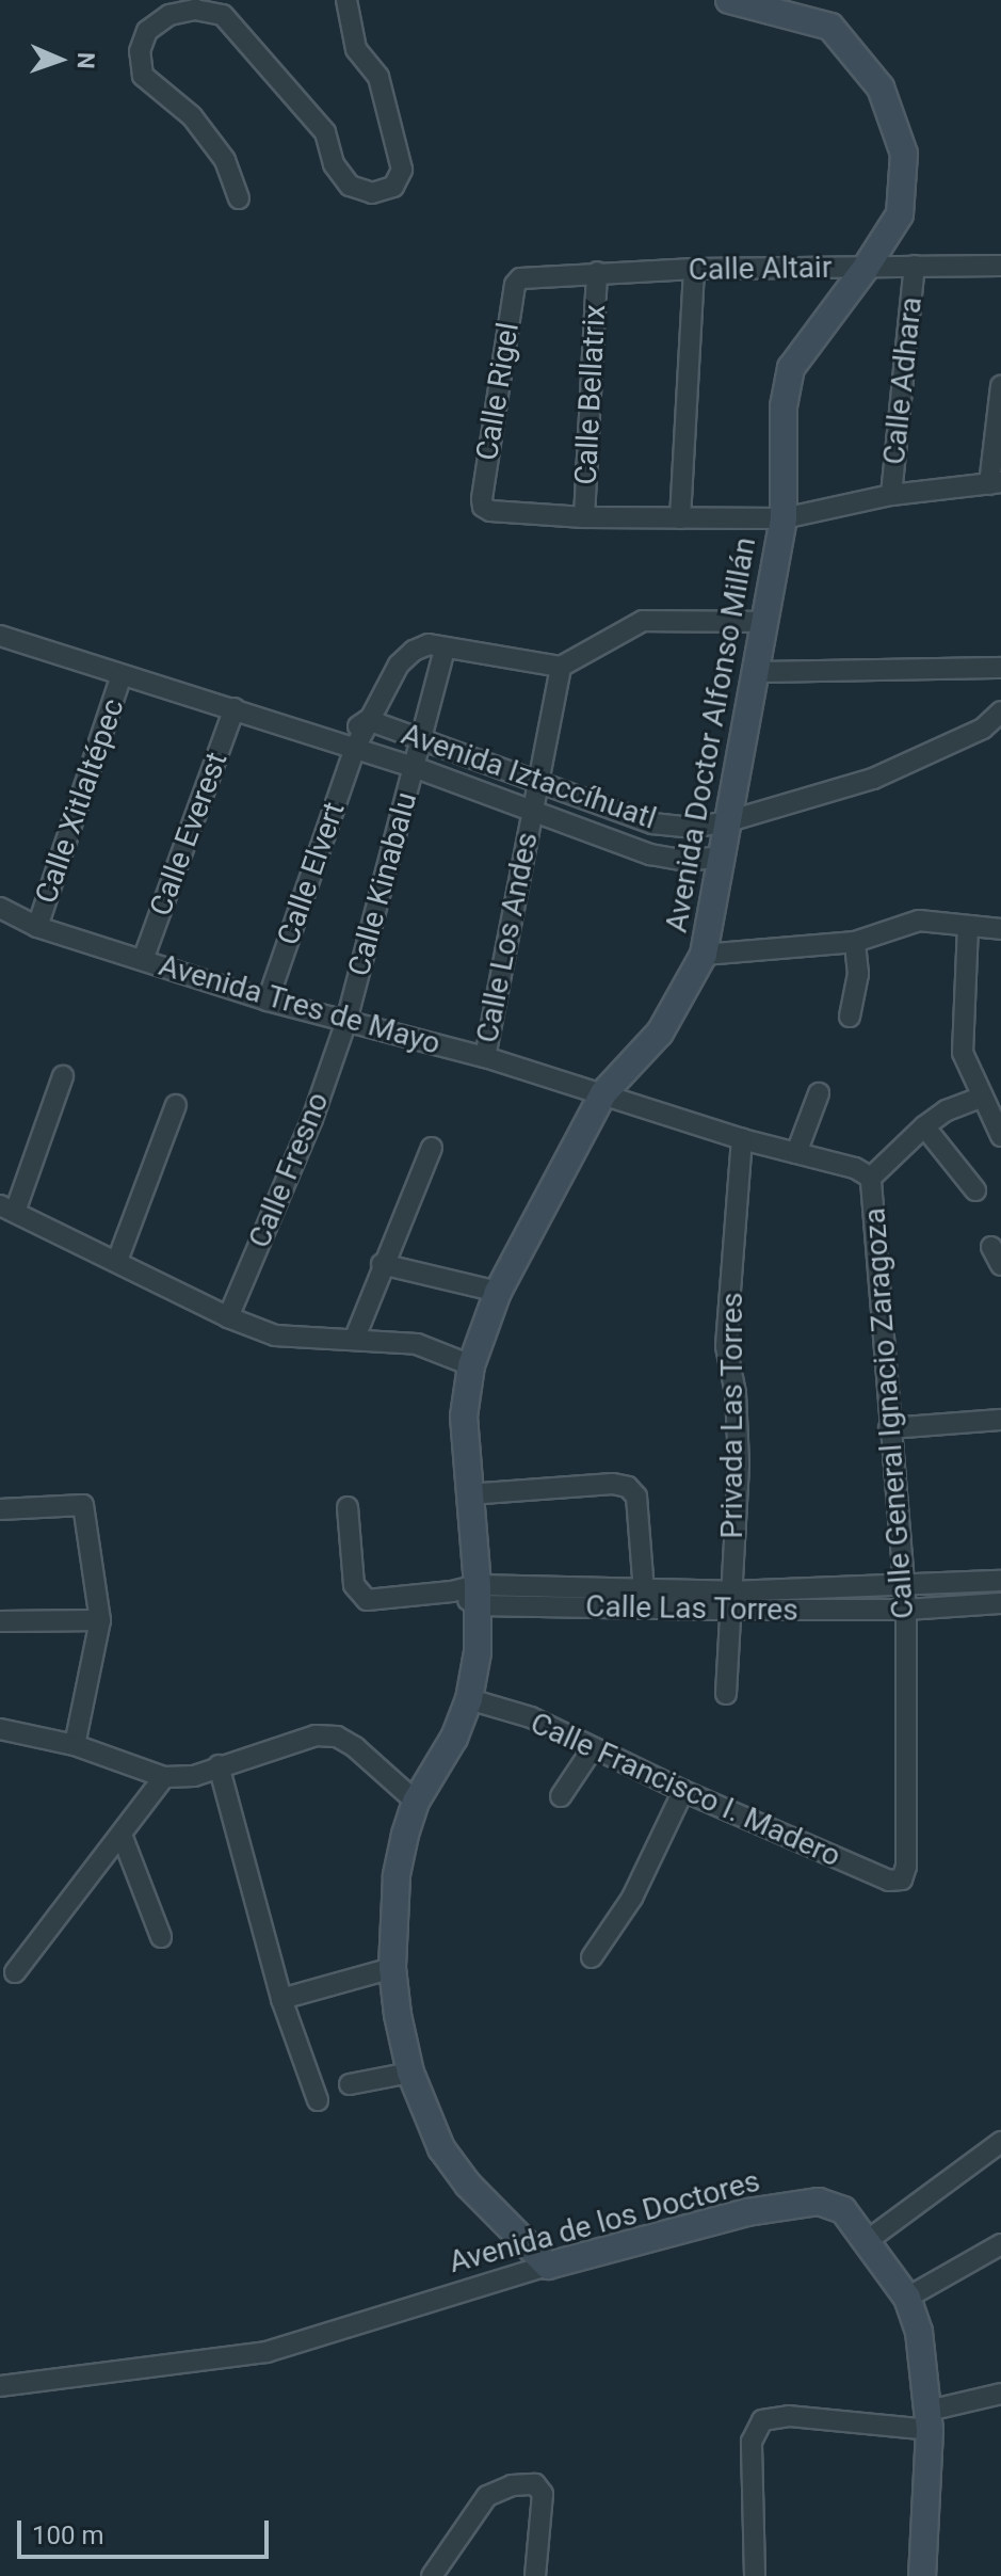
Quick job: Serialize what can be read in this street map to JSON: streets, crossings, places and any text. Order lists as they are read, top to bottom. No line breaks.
{"streets":{"main road":["Avenida Doctor Alfonso Millán","Avenida de los Doctores"],"street":["Calle Altair","Calle Adhara","Calle Rigel","Calle Bellatrix","Avenida Iztaccíhuatl","Calle Xitlaltépec","Calle Everest","Calle Elvert","Calle Kinabalu","Calle Los Andes","Avenida Tres de Mayo","Calle Fresno","Calle General Ignacio Zaragoza","Privada Las Torres","Calle Las Torres","Calle Francisco I. Madero"]},"crossings":[["Calle Altair","Calle Adhara"],["Calle Altair","Calle Rigel"],["Calle Altair","Calle Bellatrix"],["Calle Altair","Avenida Doctor Alfonso Millán"],["Calle Rigel","Calle Bellatrix"],["Avenida Doctor Alfonso Millán","Avenida Iztaccíhuatl"],["Avenida Doctor Alfonso Millán","Avenida Tres de Mayo"],["Avenida Doctor Alfonso Millán","Calle General Ignacio Zaragoza"],["Avenida Doctor Alfonso Millán","Calle Las Torres"],["Avenida Doctor Alfonso Millán","Calle Francisco I. Madero"],["Avenida Doctor Alfonso Millán","Avenida de los Doctores"],["Avenida Iztaccíhuatl","Calle Xitlaltépec"],["Avenida Iztaccíhuatl","Calle Everest"],["Avenida Iztaccíhuatl","Calle Elvert"],["Avenida Iztaccíhuatl","Calle Kinabalu"],["Avenida Iztaccíhuatl","Calle Los Andes"],["Calle Xitlaltépec","Avenida Tres de Mayo"],["Calle Everest","Avenida Tres de Mayo"],["Calle Elvert","Calle Kinabalu"],["Calle Elvert","Avenida Tres de Mayo"],["Calle Kinabalu","Avenida Tres de Mayo"],["Calle Kinabalu","Calle Fresno"],["Calle Los Andes","Avenida Tres de Mayo"],["Avenida Tres de Mayo","Calle Fresno"],["Avenida Tres de Mayo","Calle General Ignacio Zaragoza"],["Calle General Ignacio Zaragoza","Privada Las Torres"],["Calle General Ignacio Zaragoza","Calle Las Torres"],["Calle General Ignacio Zaragoza","Calle Francisco I. Madero"],["Privada Las Torres","Calle Las Torres"]],"scale_bar":"100 m","north":"right"}
